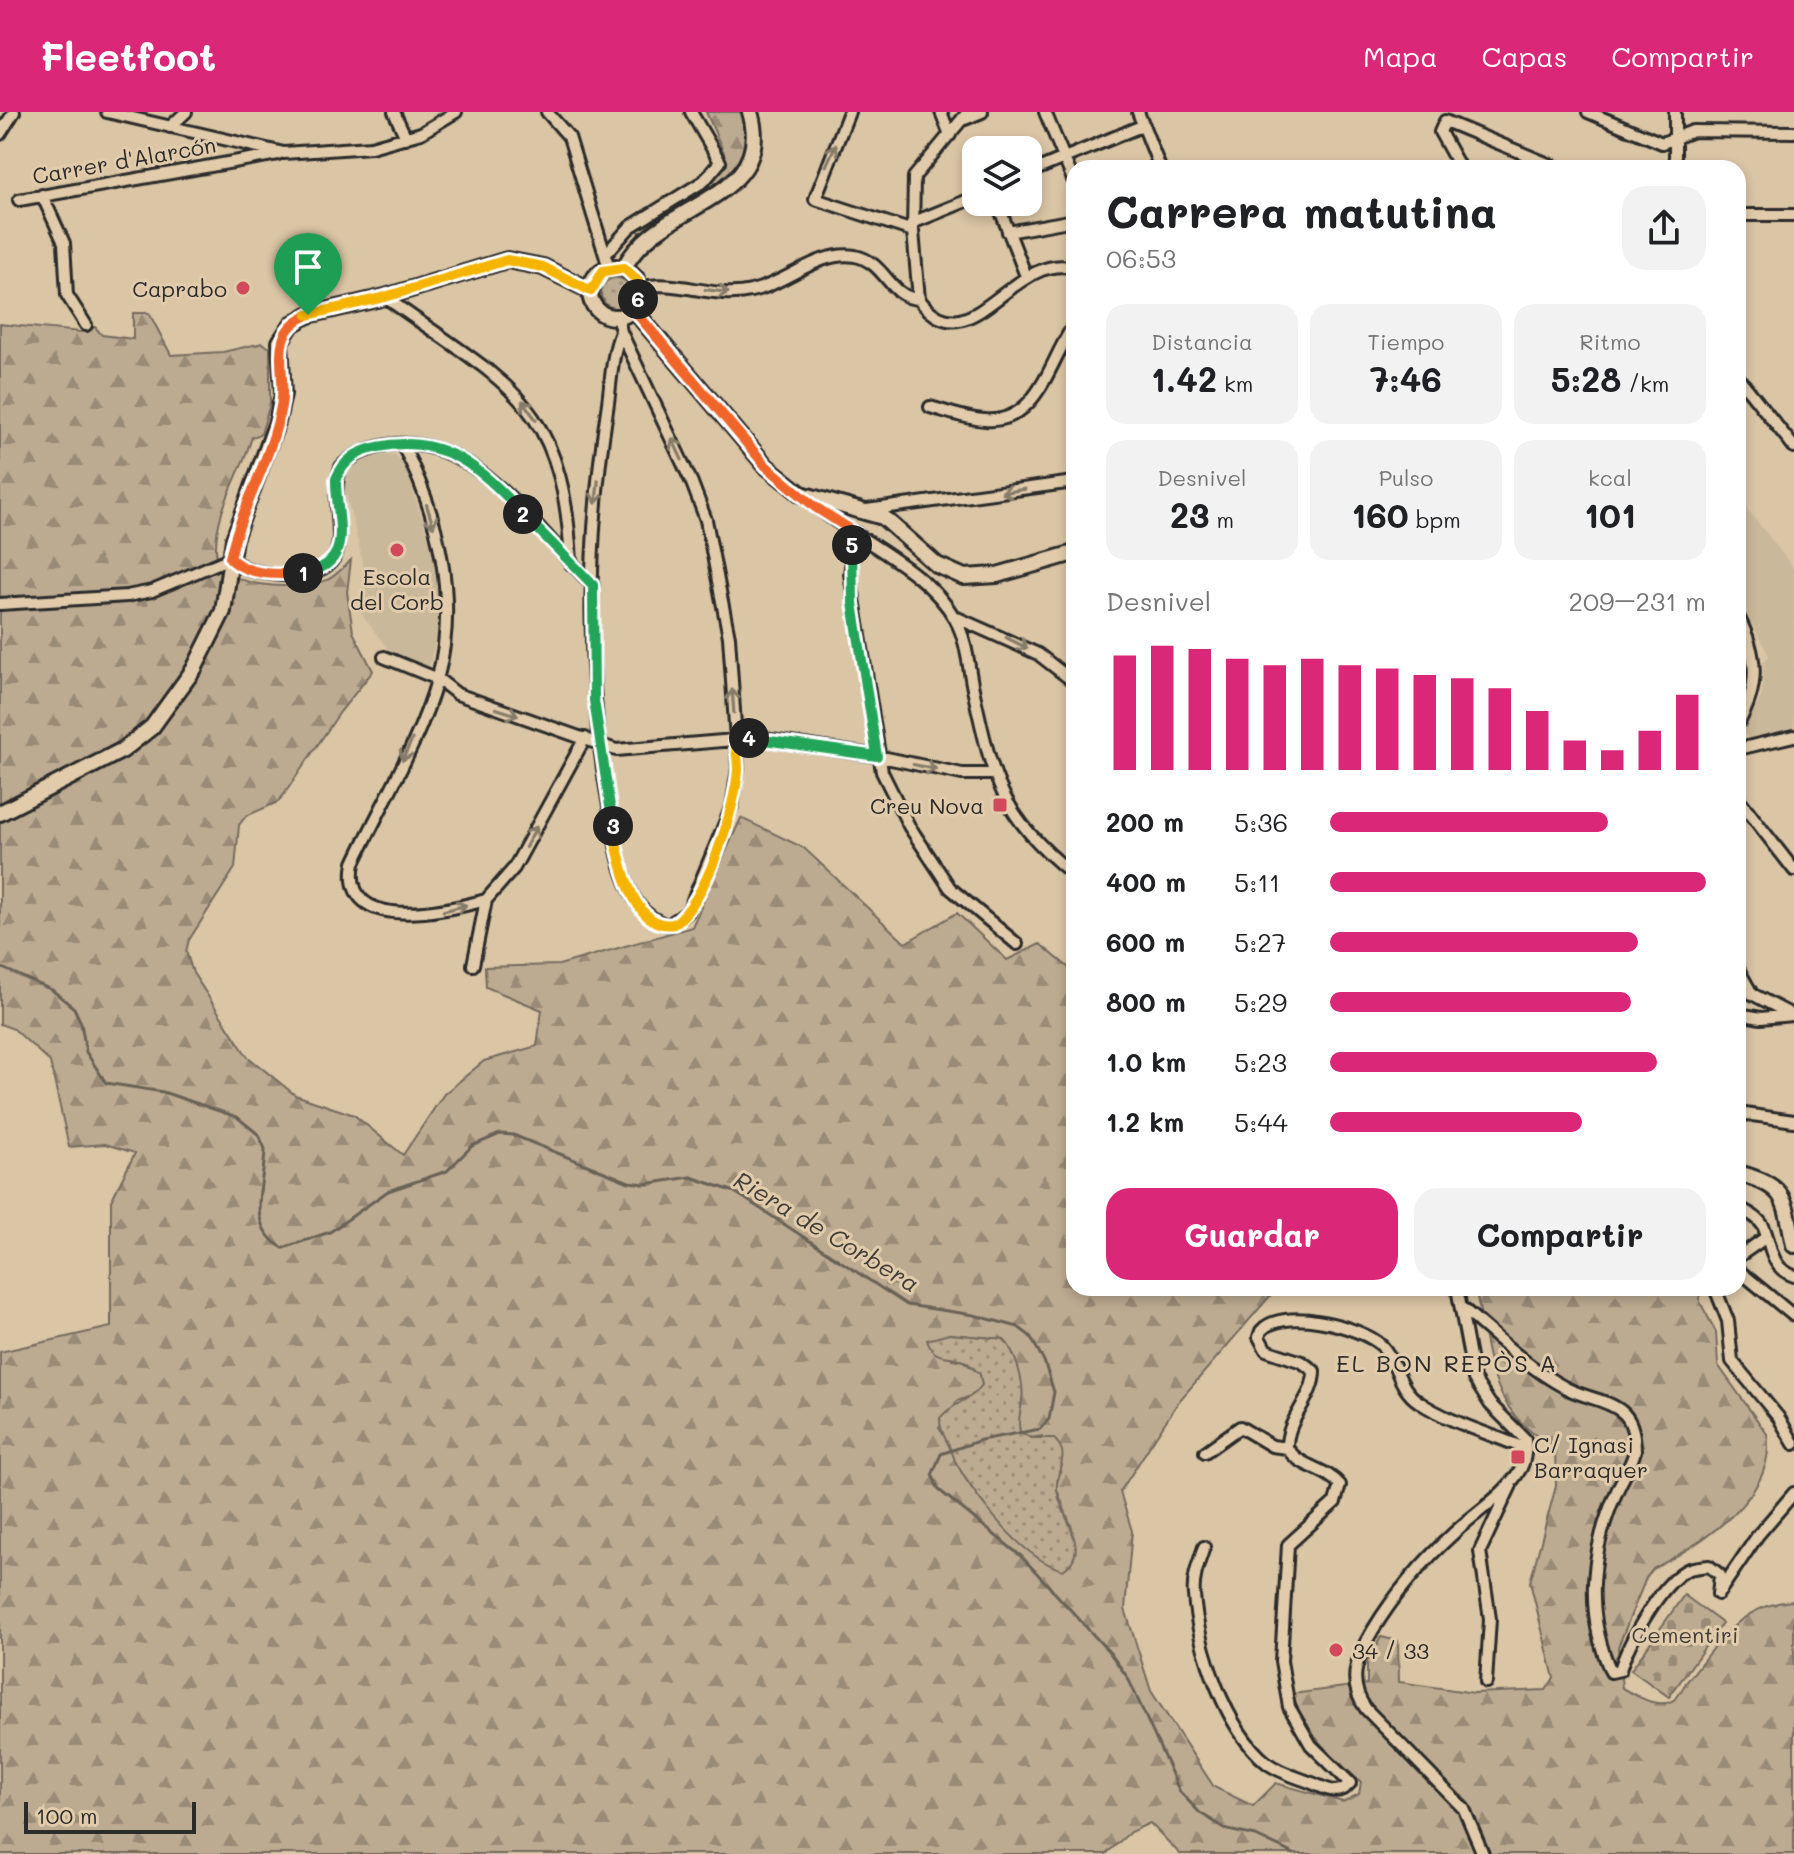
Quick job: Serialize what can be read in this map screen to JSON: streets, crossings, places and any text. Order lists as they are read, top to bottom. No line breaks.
{"streets":{"street":["Carrer d'Alarcón"]},"districts":["EL BON REPÒS A"],"water":["Riera de Corbera"],"parks":["Cementiri"],"places":{"other":["Caprabo","Escola del Corb","34 / 33"],"transit":["Creu Nova","C/ Ignasi Barraquer"]},"scale_bar":"100 m","page":{"header":"Fleetfoot","nav":["Mapa","Capas","Compartir"],"heading":["Carrera matutina","06:53"],"pins":["6","2","5","1","4","3"],"stats":[["Distancia","1.42 km"],["Tiempo","7:46"],["Ritmo","5:28 /km"],["Desnivel","23 m"],["Pulso","160 bpm"],["kcal","101"]],"chart":["Desnivel","209–231 m"],"list":[{"name":"200 m","note":"5:36"},{"name":"400 m","note":"5:11"},{"name":"600 m","note":"5:27"},{"name":"800 m","note":"5:29"},{"name":"1.0 km","note":"5:23"},{"name":"1.2 km","note":"5:44"}],"buttons":["Guardar","Compartir"],"scale":"100 m"}}
